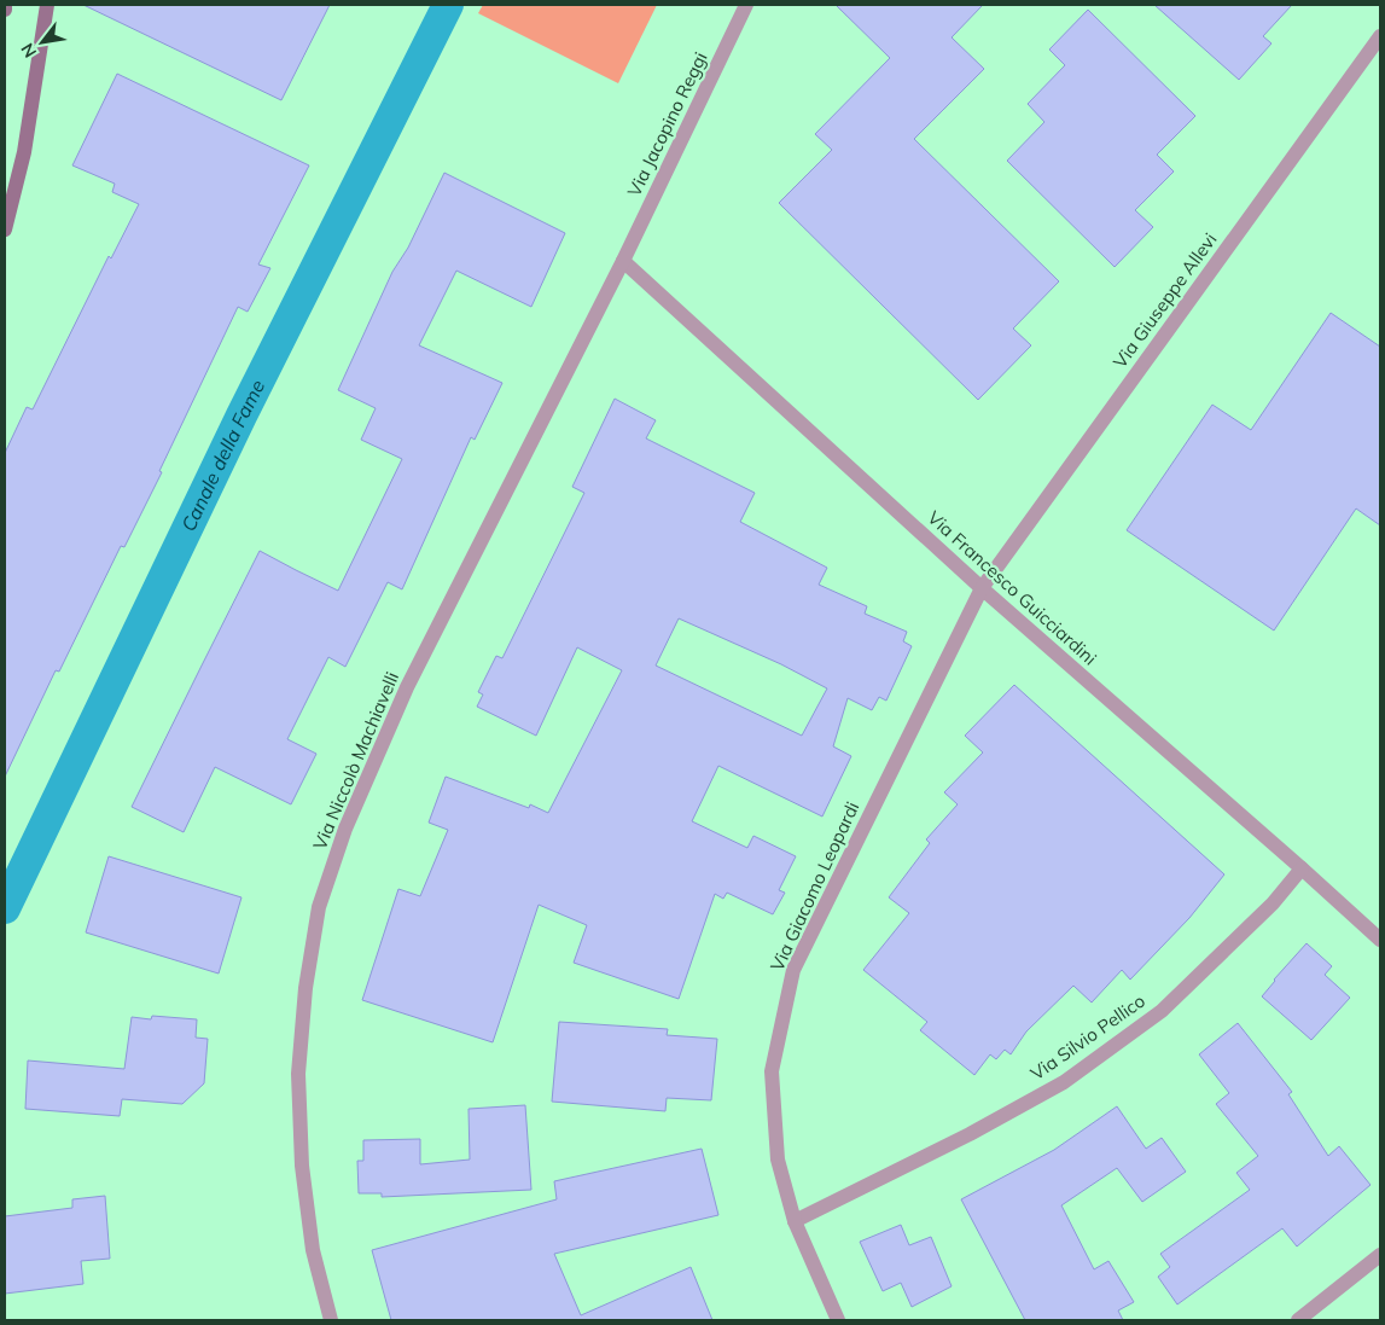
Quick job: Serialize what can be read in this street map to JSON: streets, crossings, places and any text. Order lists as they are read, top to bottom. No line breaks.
{"streets":{"street":["Via Jacopino Reggi","Via Giuseppe Allevi","Via Francesco Guicciardini","Via Niccolò Machiavelli","Via Giacomo Leopardi","Via Silvio Pellico"]},"crossings":[["Via Jacopino Reggi","Via Francesco Guicciardini"],["Via Jacopino Reggi","Via Niccolò Machiavelli"],["Via Giuseppe Allevi","Via Francesco Guicciardini"],["Via Giuseppe Allevi","Via Giacomo Leopardi"],["Via Francesco Guicciardini","Via Niccolò Machiavelli"],["Via Francesco Guicciardini","Via Giacomo Leopardi"],["Via Francesco Guicciardini","Via Silvio Pellico"],["Via Giacomo Leopardi","Via Silvio Pellico"]],"water":["Canale della Fame"],"north":"bottom left"}
